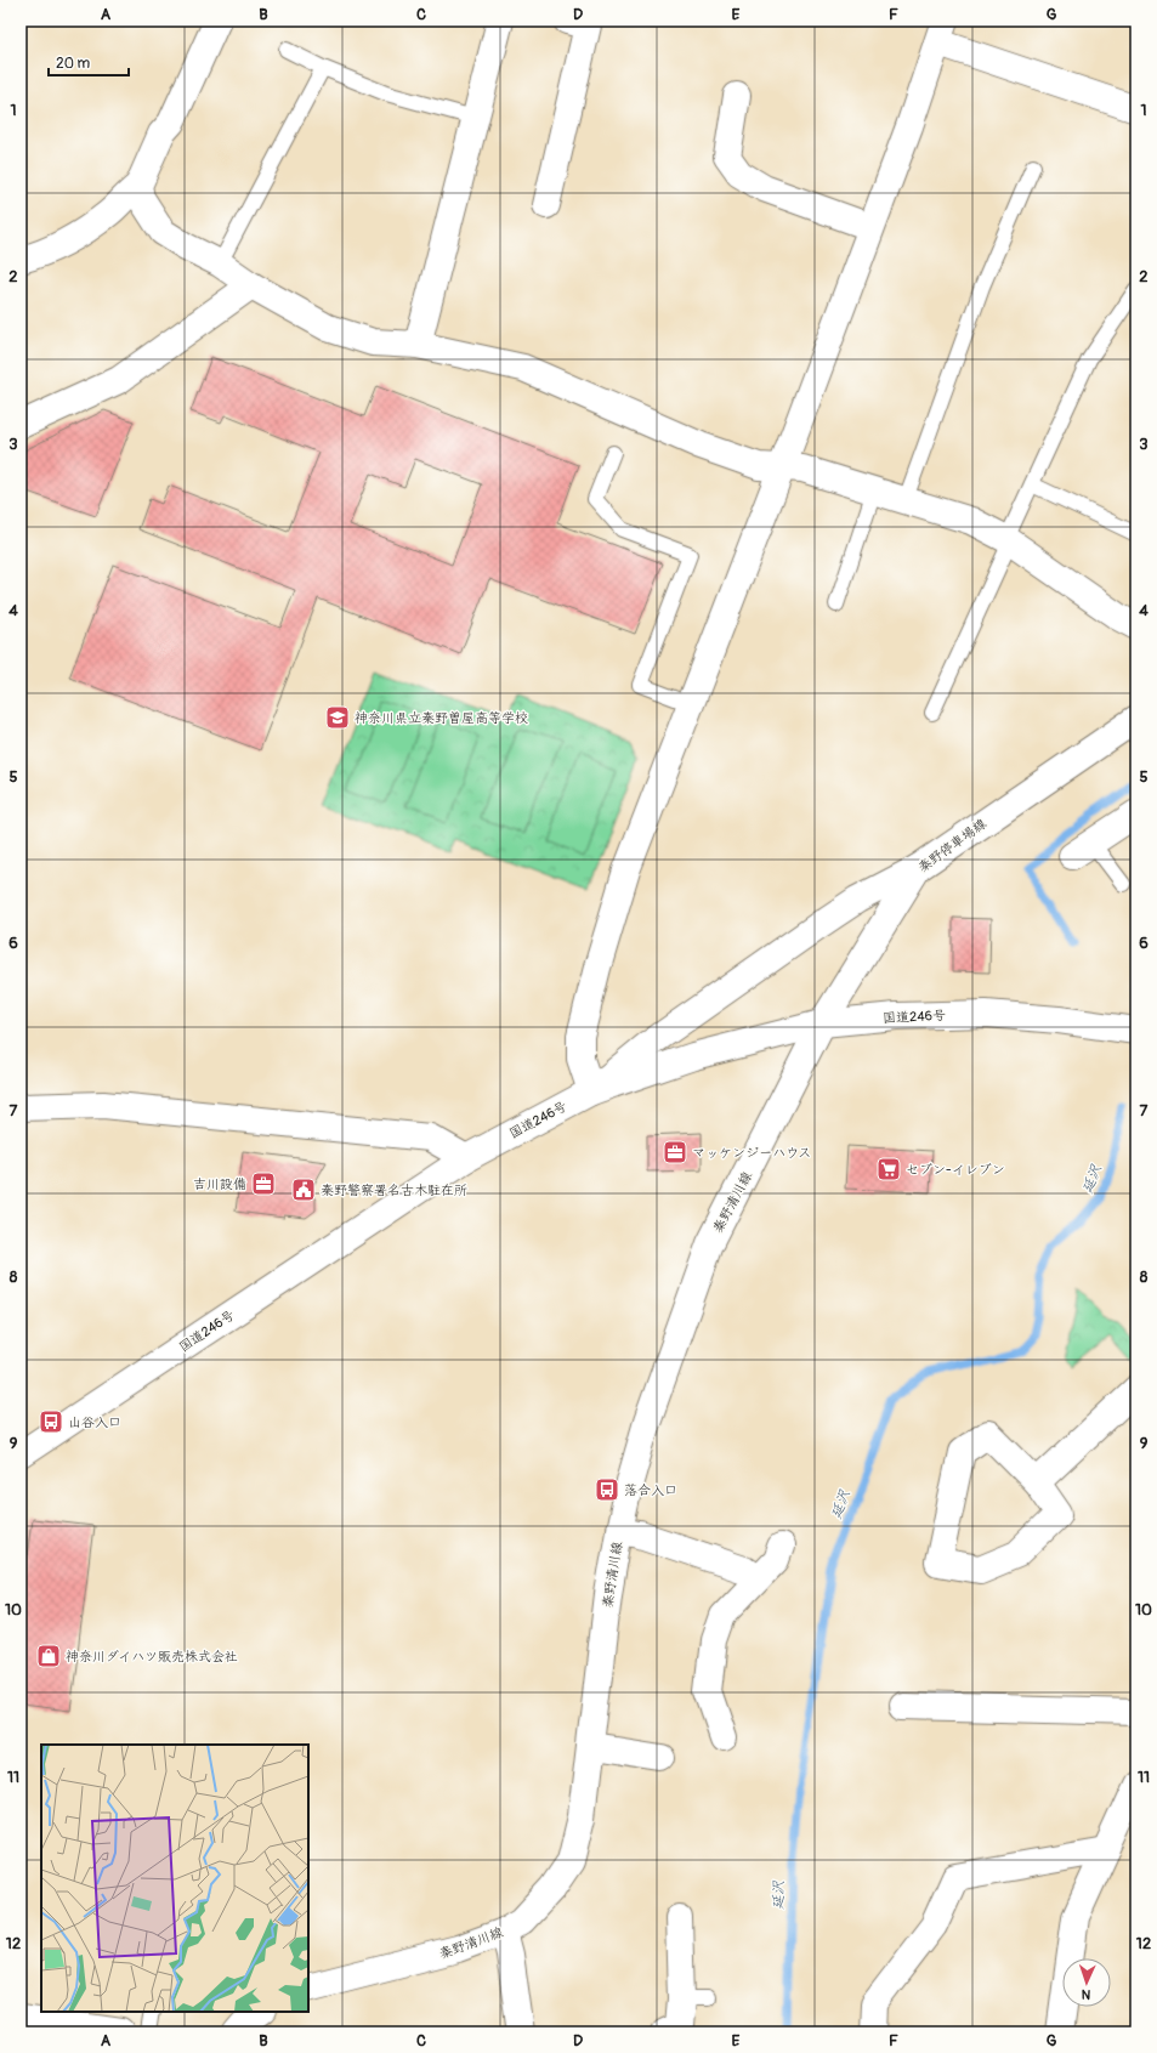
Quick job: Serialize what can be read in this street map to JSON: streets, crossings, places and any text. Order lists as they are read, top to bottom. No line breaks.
{"streets":{"main road":["秦野停車場線","国道246号","秦野清川線"]},"crossings":[["秦野停車場線","国道246号"],["秦野停車場線","秦野清川線"],["国道246号","秦野清川線"]],"water":["延沢"],"places":{"school or university":["神奈川県立秦野曽屋高等学校"],"office":["マッケンジーハウス","吉川設備"],"supermarket":["セブン-イレブン"],"public building":["秦野警察署名古木駐在所"],"bus stop":["山谷入口","落合入口"],"shop":["神奈川ダイハツ販売株式会社"]},"scale_bar":"20 m","north":"bottom","grid":{"columns":["A","B","C","D","E","F","G"],"rows":["1","2","3","4","5","6","7","8","9","10","11","12"]}}
